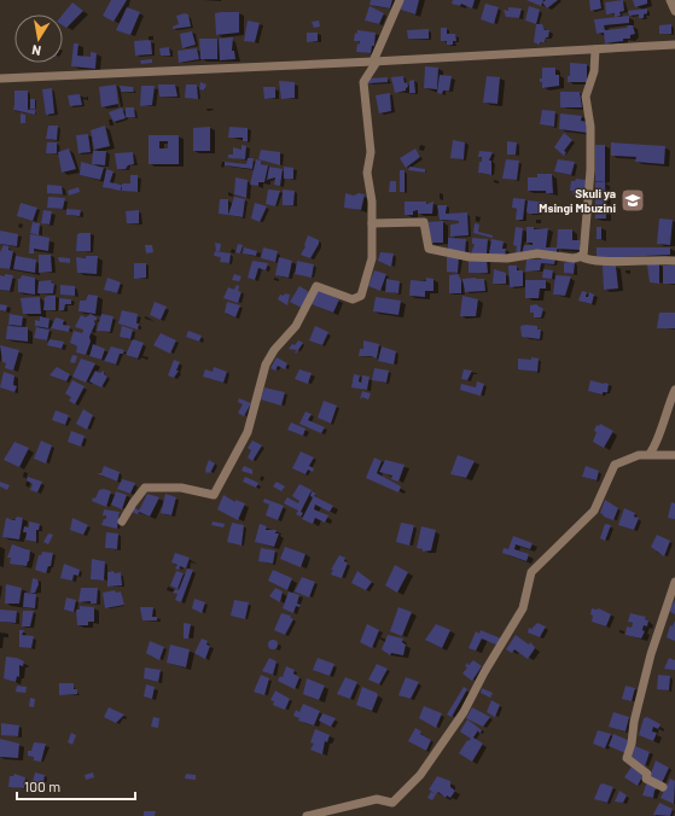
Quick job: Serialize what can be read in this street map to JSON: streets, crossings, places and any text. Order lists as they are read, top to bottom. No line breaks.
{"places":{"school or university":["Skuli ya Msingi Mbuzini"]},"scale_bar":"100 m","north":"bottom"}
